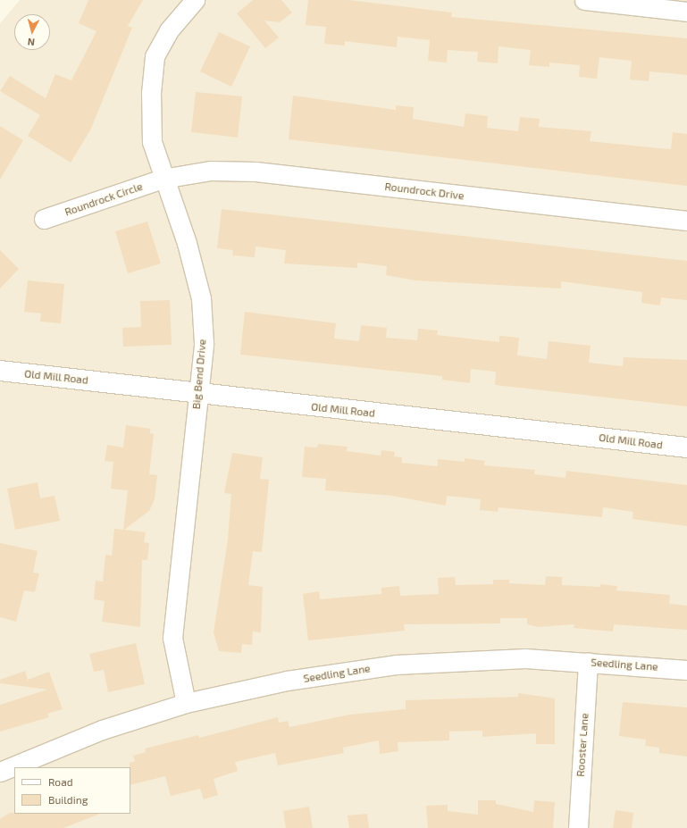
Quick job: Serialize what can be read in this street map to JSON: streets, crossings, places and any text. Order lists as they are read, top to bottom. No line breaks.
{"streets":{"street":["Roundrock Drive","Roundrock Circle","Big Bend Drive","Old Mill Road","Seedling Lane","Rooster Lane"]},"crossings":[["Roundrock Drive","Roundrock Circle"],["Roundrock Drive","Big Bend Drive"],["Roundrock Circle","Big Bend Drive"],["Big Bend Drive","Old Mill Road"],["Big Bend Drive","Seedling Lane"],["Seedling Lane","Rooster Lane"]],"legend":["Road","Building"],"north":"bottom"}
